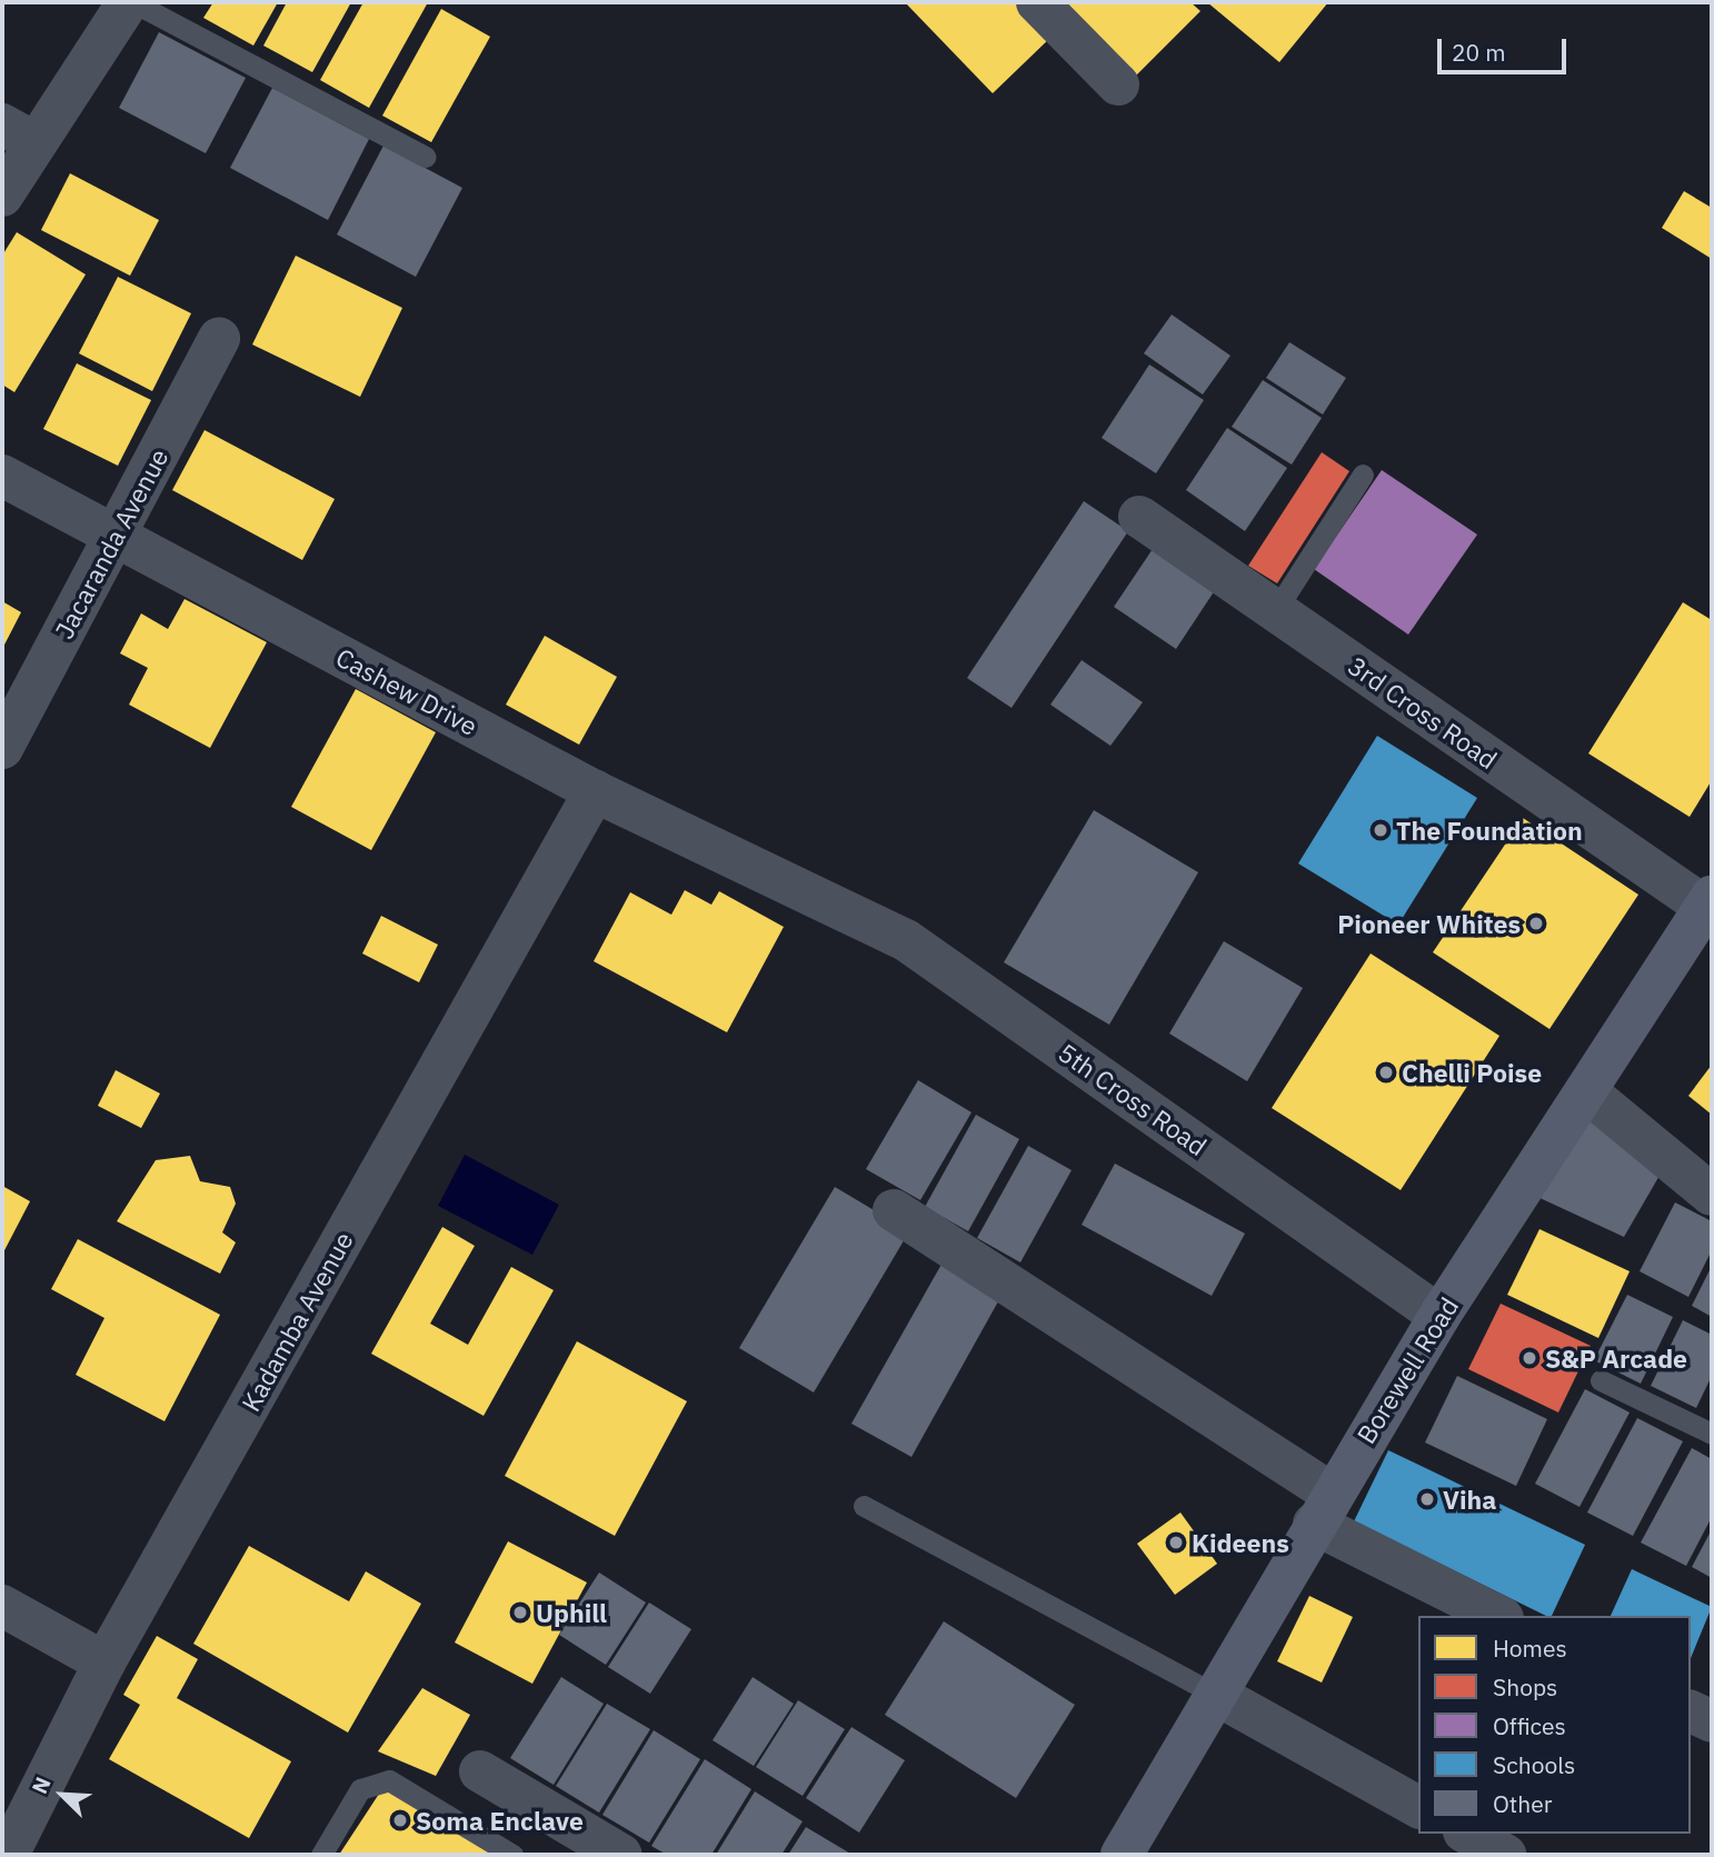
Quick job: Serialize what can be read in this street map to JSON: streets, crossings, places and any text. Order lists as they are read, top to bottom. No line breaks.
{"streets":{"street":["Jacaranda Avenue","Cashew Drive","3rd Cross Road","5th Cross Road","Kadamba Avenue","Borewell Road"]},"crossings":[["Jacaranda Avenue","Cashew Drive"],["Cashew Drive","5th Cross Road"],["Cashew Drive","Kadamba Avenue"],["3rd Cross Road","Borewell Road"],["5th Cross Road","Borewell Road"]],"places":["The Foundation","Pioneer Whites","Chelli Poise","S&P Arcade","Viha","Kideens","Uphill","Soma Enclave"],"legend":["Homes","Shops","Offices","Schools","Other"],"scale_bar":"20 m","north":"top left"}
